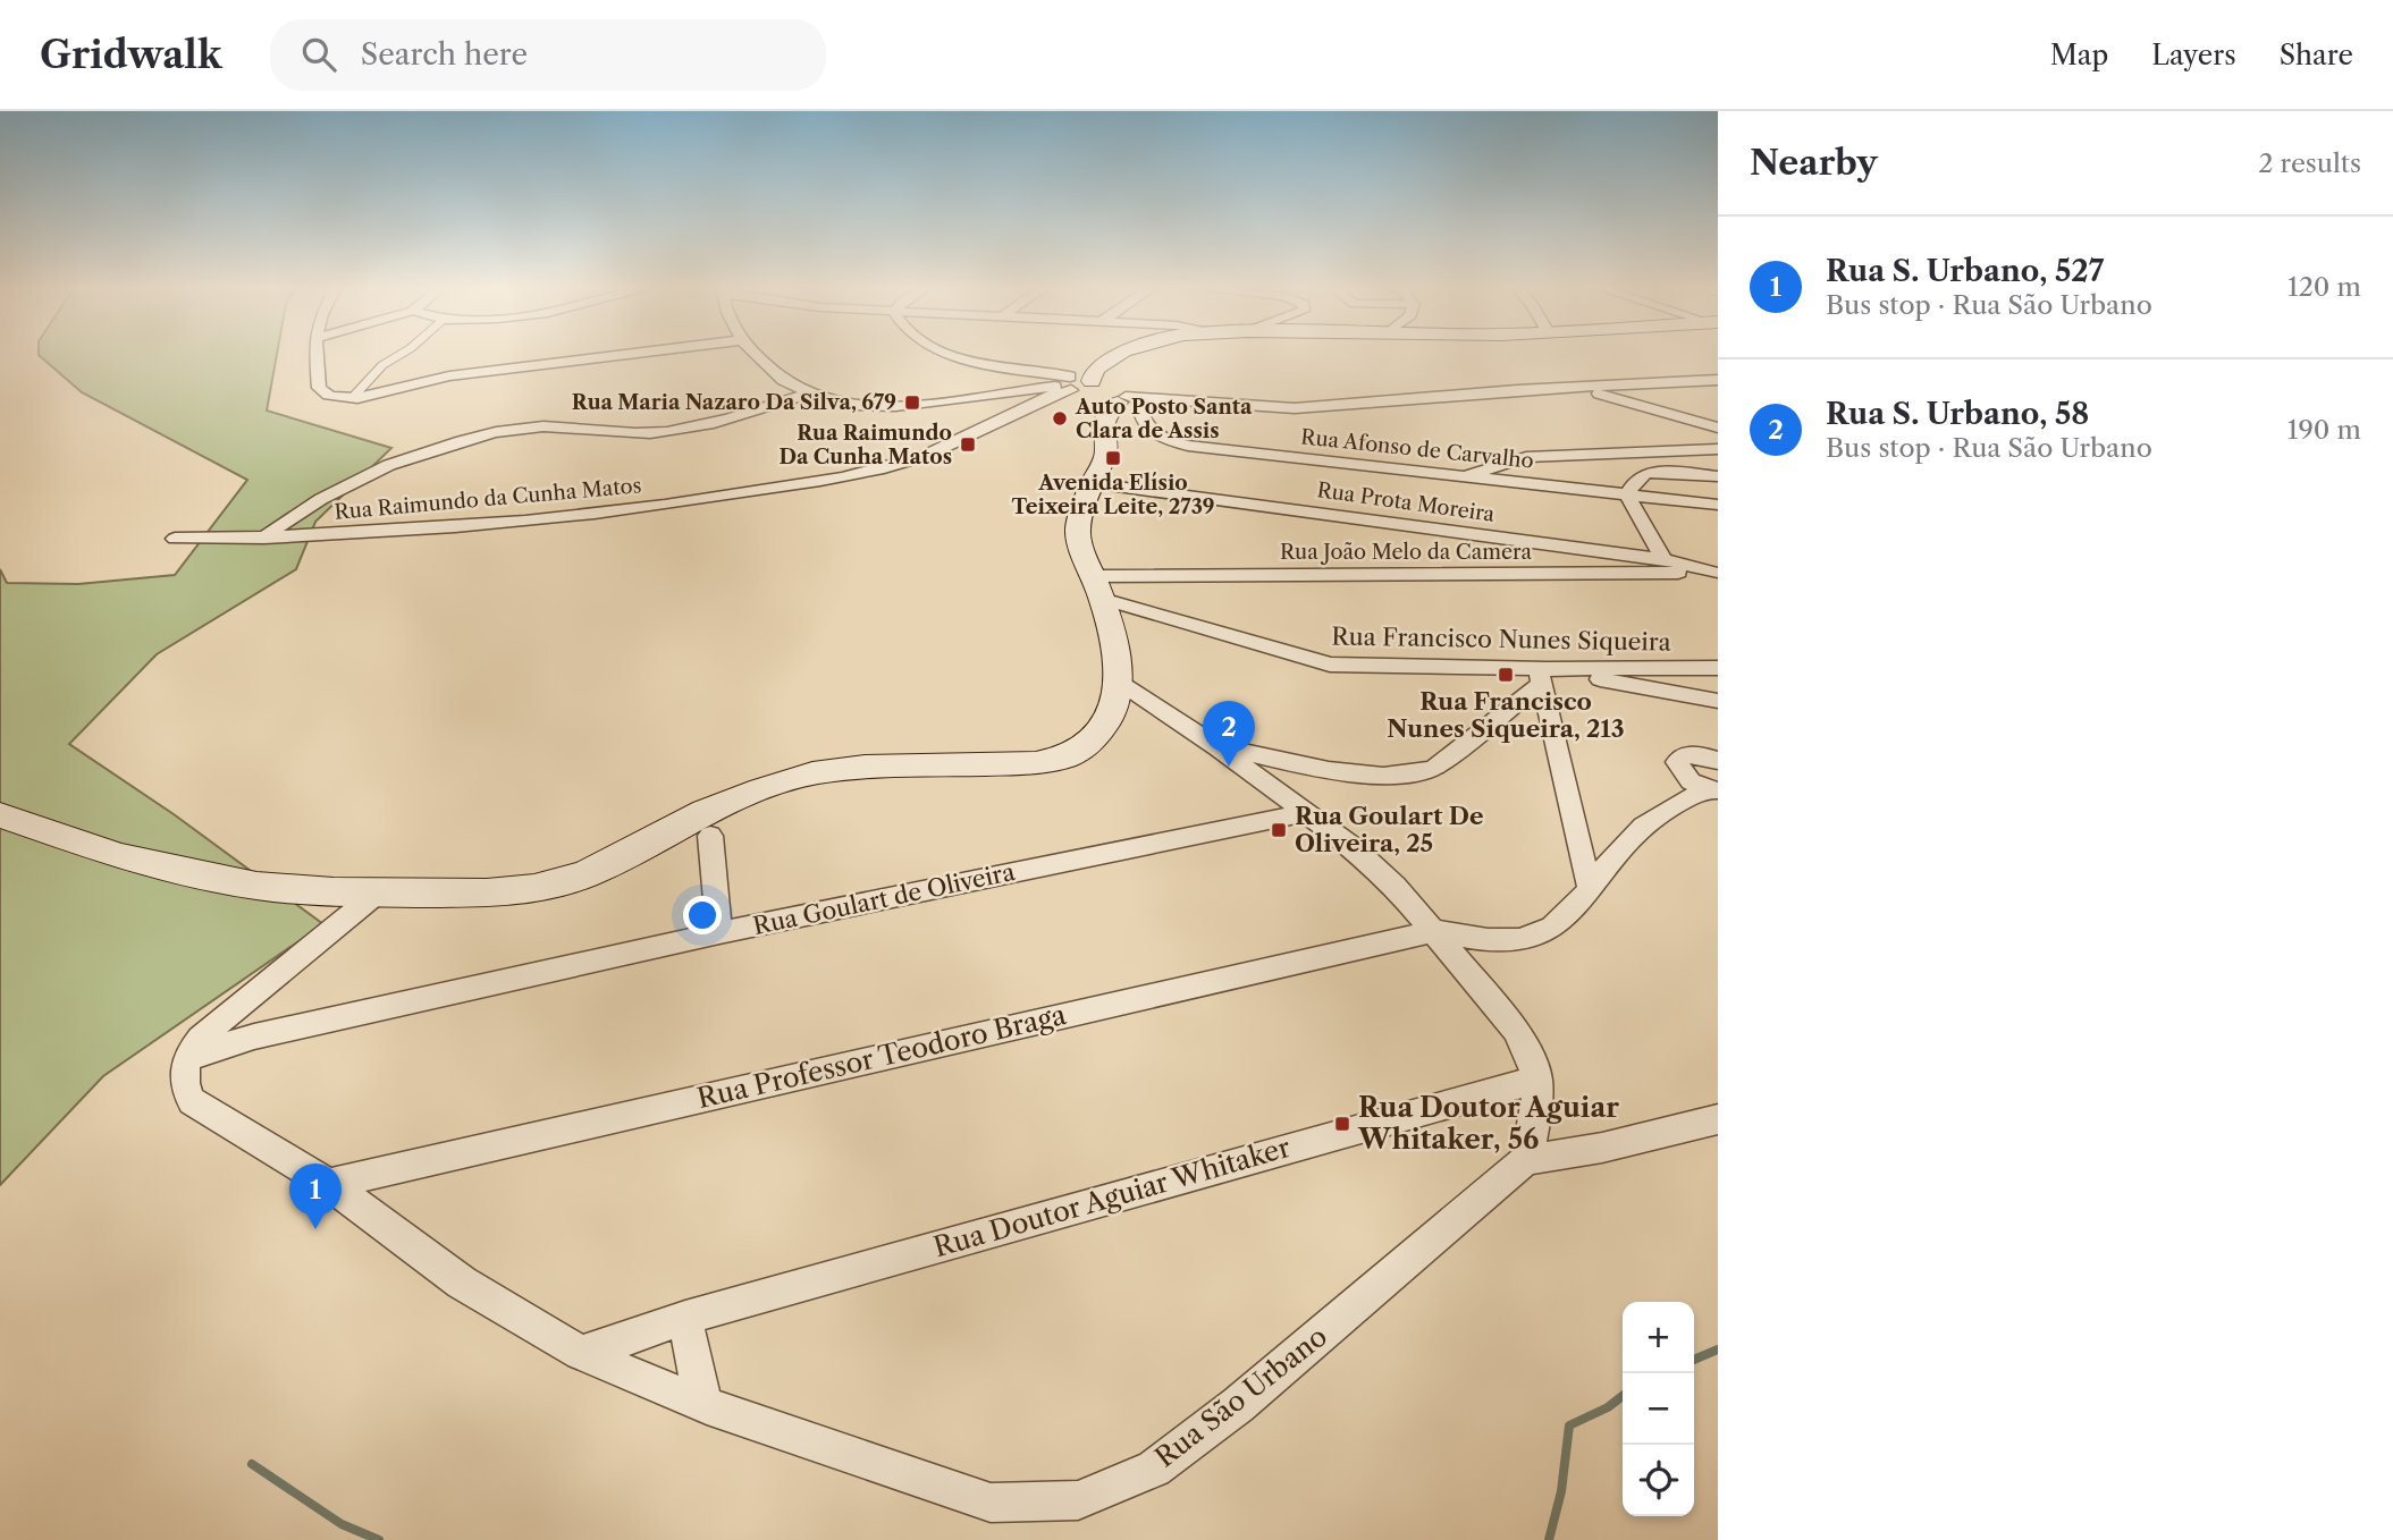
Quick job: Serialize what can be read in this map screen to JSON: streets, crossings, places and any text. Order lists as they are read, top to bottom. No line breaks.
{"streets":{"street":["Rua Afonso de Carvalho","Rua Raimundo da Cunha Matos","Rua Prota Moreira","Rua João Melo da Camera","Rua Francisco Nunes Siqueira","Rua Goulart de Oliveira","Rua Professor Teodoro Braga","Rua Doutor Aguiar Whitaker","Rua São Urbano"]},"crossings":[["Rua Prota Moreira","Rua João Melo da Camera"],["Rua João Melo da Camera","Rua Francisco Nunes Siqueira"],["Rua Goulart de Oliveira","Rua São Urbano"],["Rua Professor Teodoro Braga","Rua São Urbano"],["Rua Doutor Aguiar Whitaker","Rua São Urbano"]],"places":{"transit":["Rua Maria Nazaro Da Silva, 679","Rua Raimundo Da Cunha Matos","Avenida Elísio Teixeira Leite, 2739","Rua Francisco Nunes Siqueira, 213","Rua Goulart De Oliveira, 25","Rua Doutor Aguiar Whitaker, 56"],"other":["Auto Posto Santa Clara de Assis"]},"page":{"header":"Gridwalk","search":"Search here","nav":["Map","Layers","Share"],"heading":["Nearby","2 results"],"list":[{"mark":"1","name":"Rua S. Urbano, 527","note":"Bus stop · Rua São Urbano","value":"120 m"},{"mark":"2","name":"Rua S. Urbano, 58","note":"Bus stop · Rua São Urbano","value":"190 m"}],"pins":["2","1"],"map_buttons":["+","−"]}}
